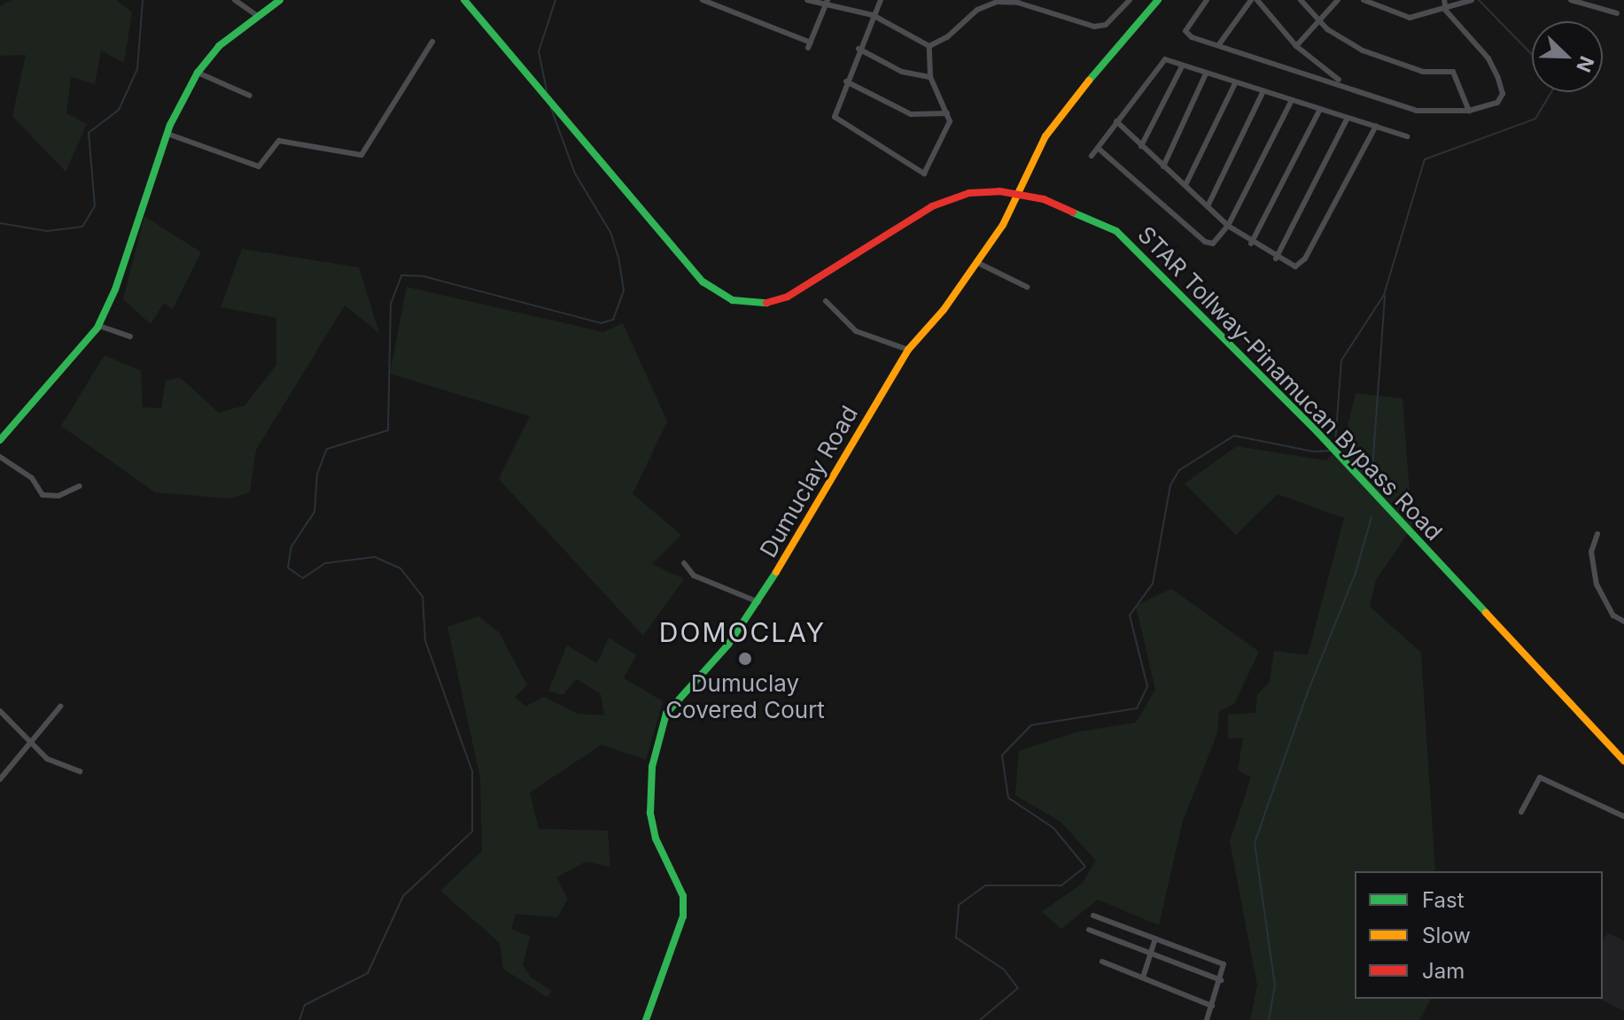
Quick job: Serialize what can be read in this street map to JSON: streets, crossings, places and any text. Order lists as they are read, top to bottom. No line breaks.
{"streets":{"street":["STAR Tollway-Pinamucan Bypass Road","Dumuclay Road"]},"crossings":[["STAR Tollway-Pinamucan Bypass Road","Dumuclay Road"]],"districts":["DOMOCLAY"],"places":["Dumuclay Covered Court"],"legend":["Fast","Slow","Jam"],"north":"bottom right"}
